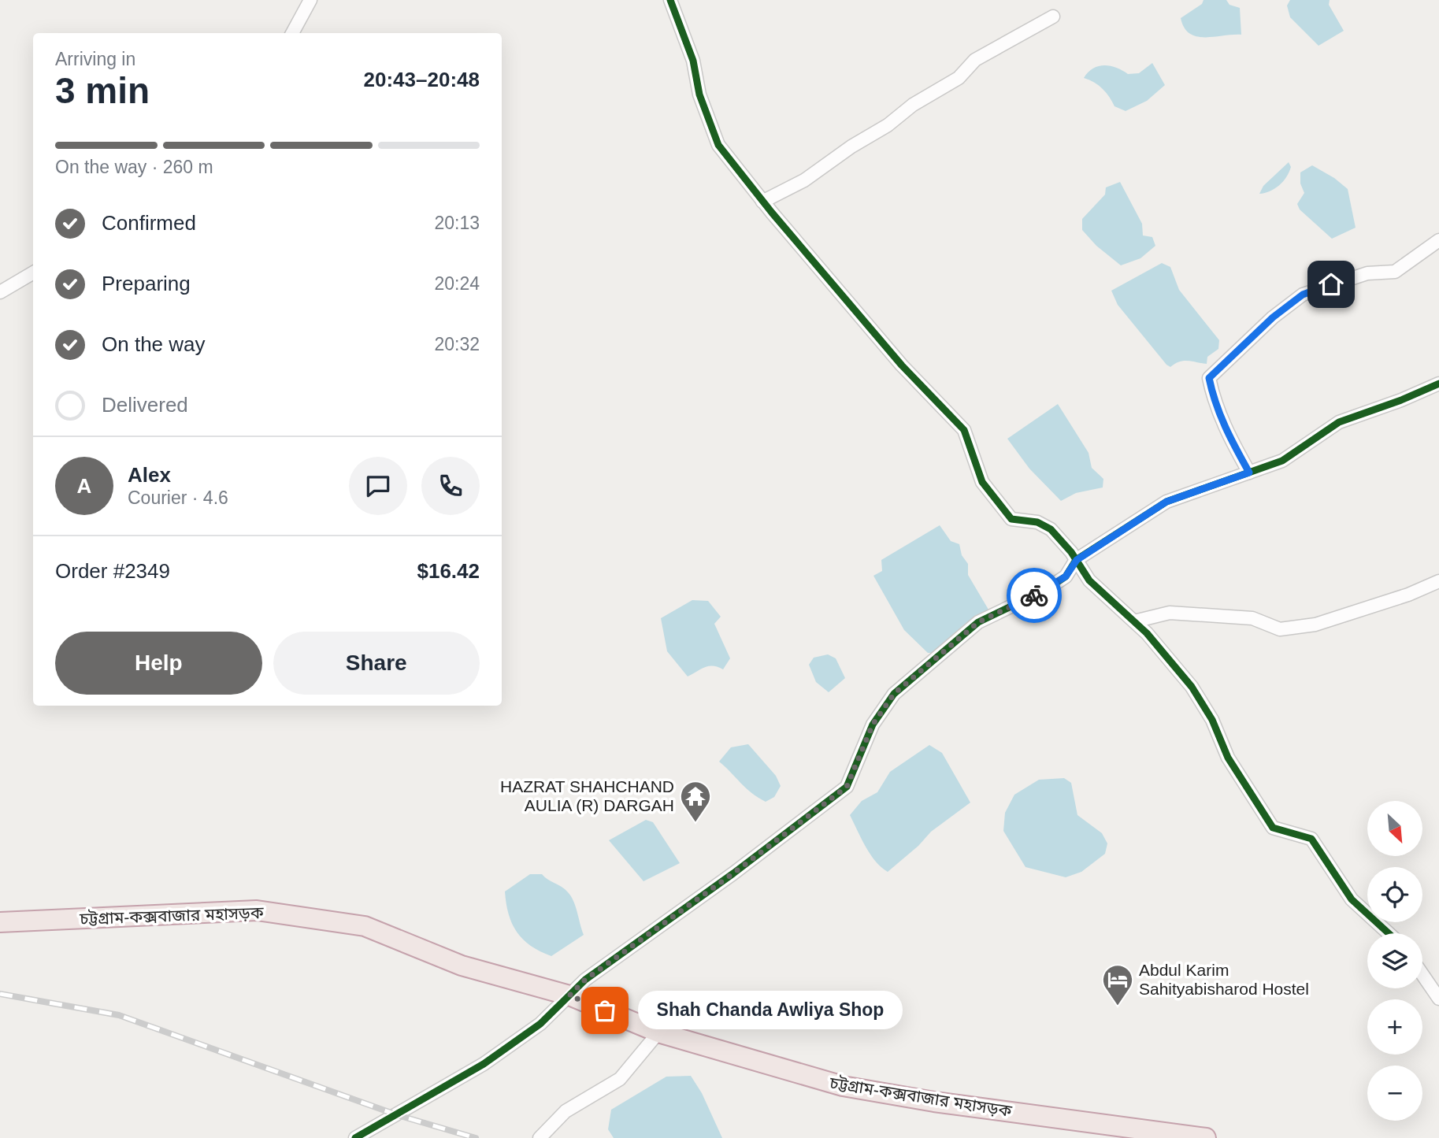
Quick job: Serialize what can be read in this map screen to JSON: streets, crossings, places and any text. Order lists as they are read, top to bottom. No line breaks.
{"streets":{"highway":["চট্টগ্রাম-কক্সবাজার মহাসড়ক"]},"places":{"temple":["HAZRAT SHAHCHAND AULIA (R) DARGAH"],"hotel":["Abdul Karim Sahityabisharod Hostel"],"other":["Shah Chanda Awliya Shop"]},"north":"bottom right","page":{"heading":["3 min","Arriving in","20:43–20:48"],"panel":["Alex","Courier · 4.6","Order #2349","$16.42"],"bar":"On the way · 260 m","list":[["Confirmed","20:13"],["Preparing","20:24"],["On the way","20:32"],"Delivered"],"round":"A","buttons":["Help","Share"],"map_buttons":["+","−"],"bubble":"Shah Chanda Awliya Shop"}}
